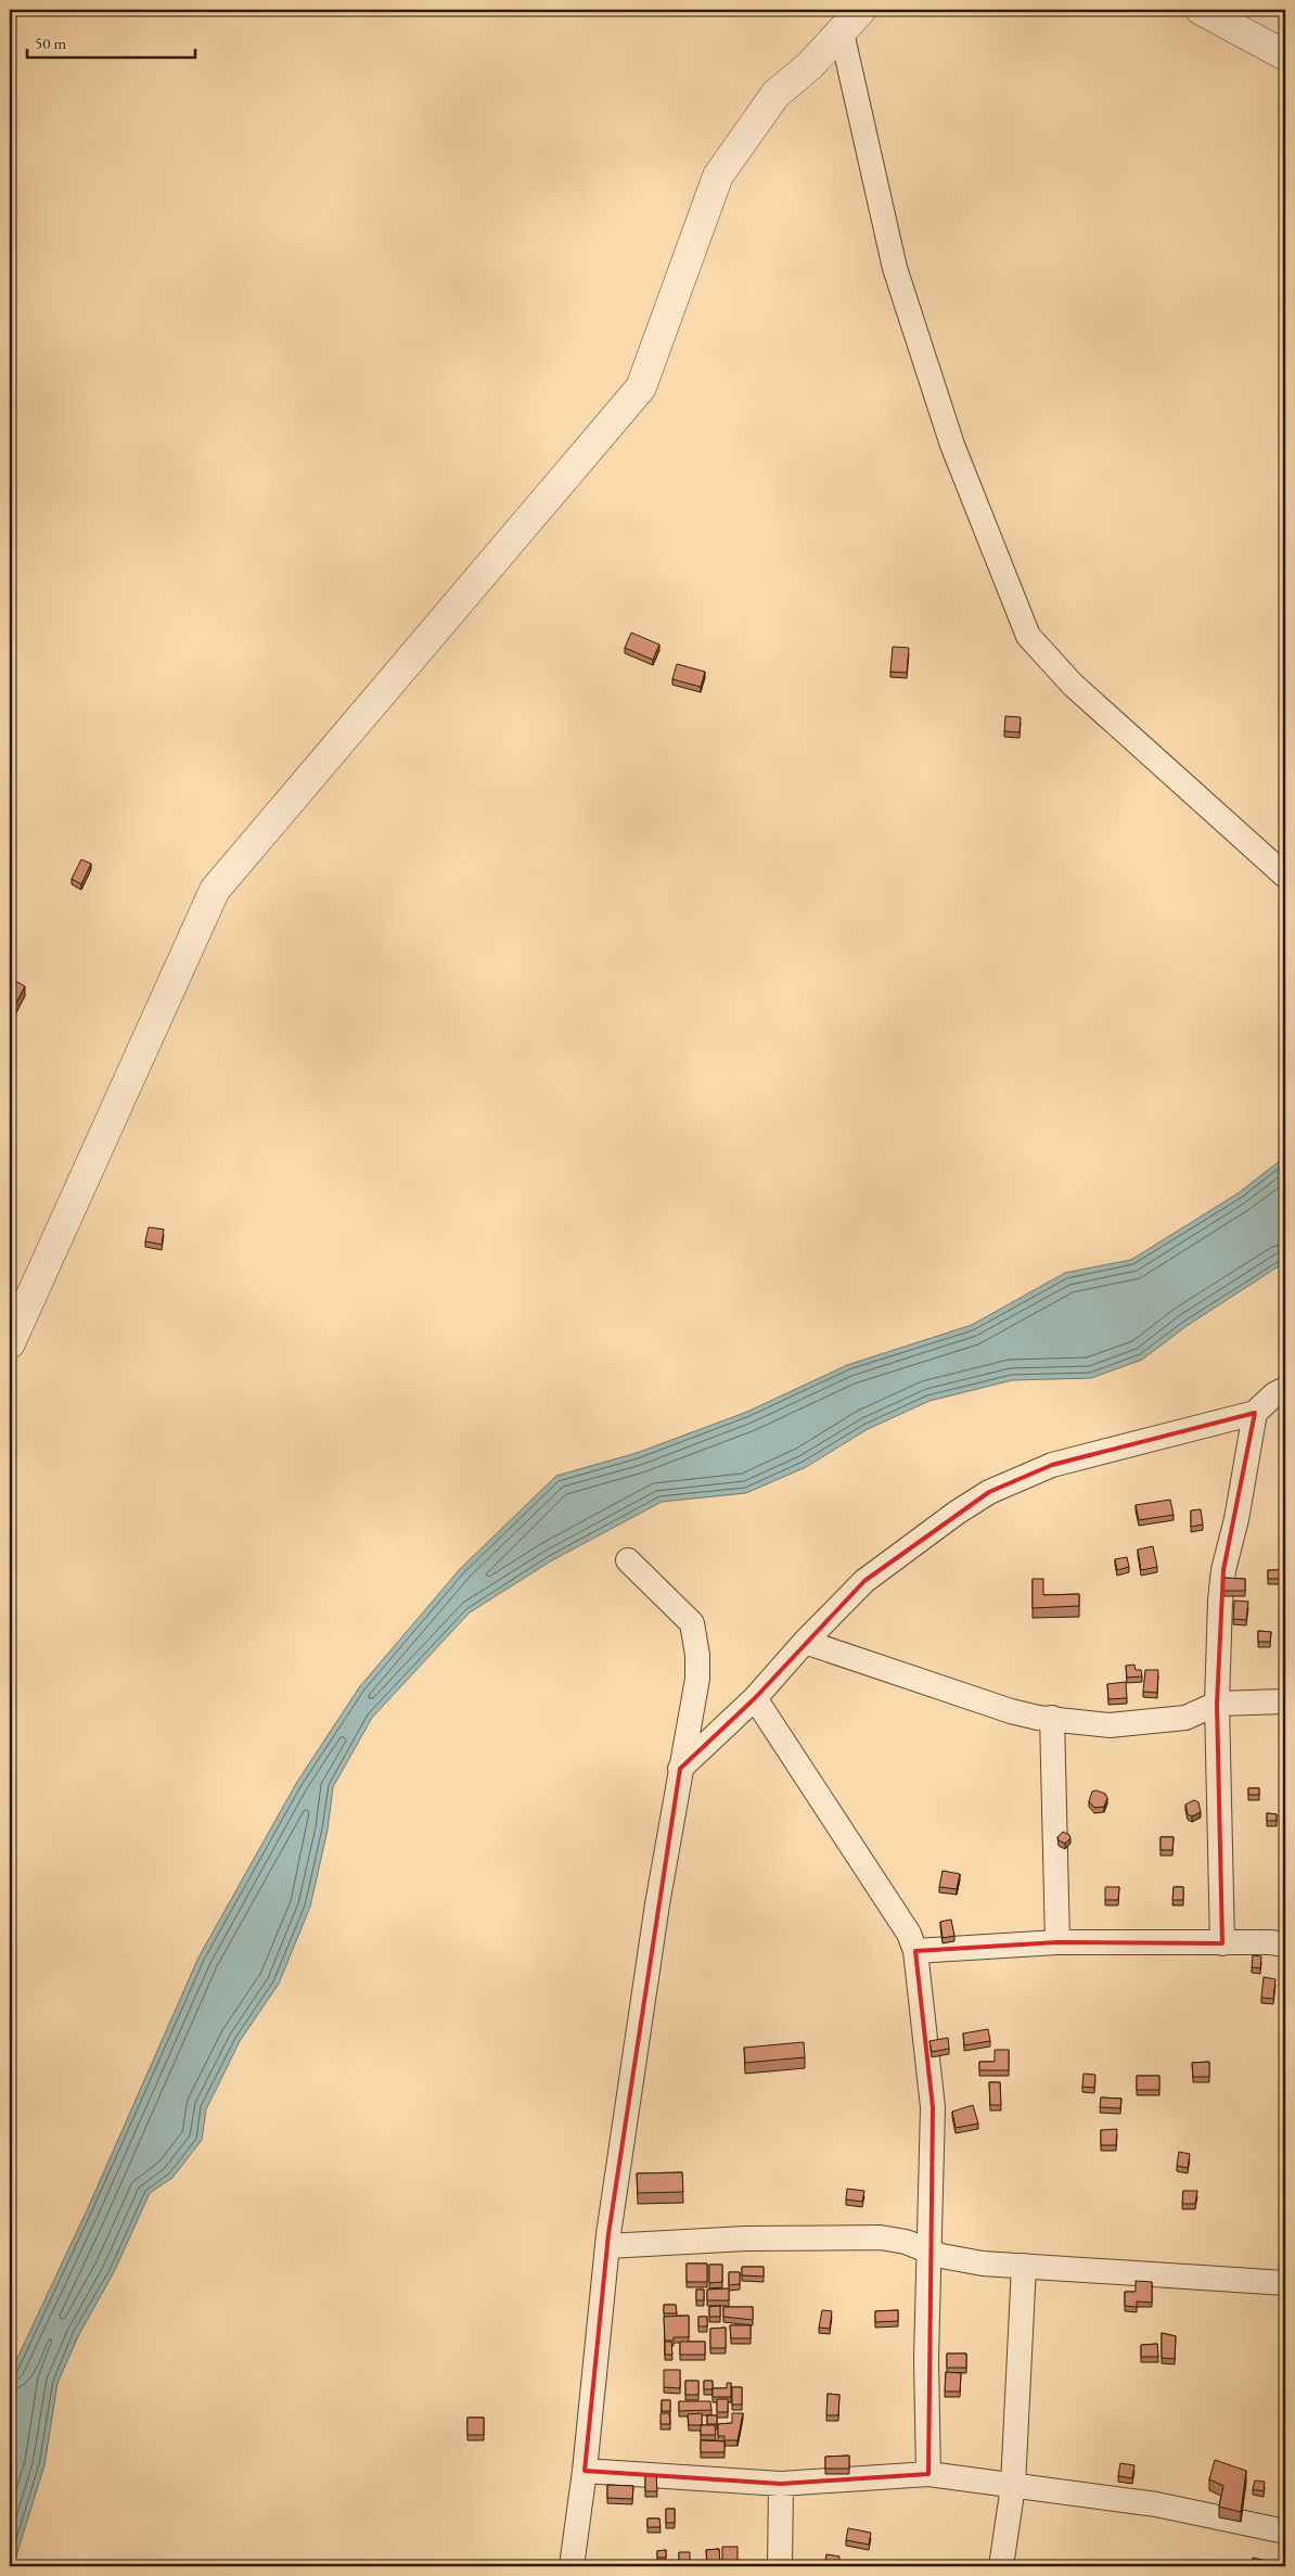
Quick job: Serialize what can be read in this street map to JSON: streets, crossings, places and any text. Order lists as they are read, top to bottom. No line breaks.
{"scale_bar":"50 m"}
